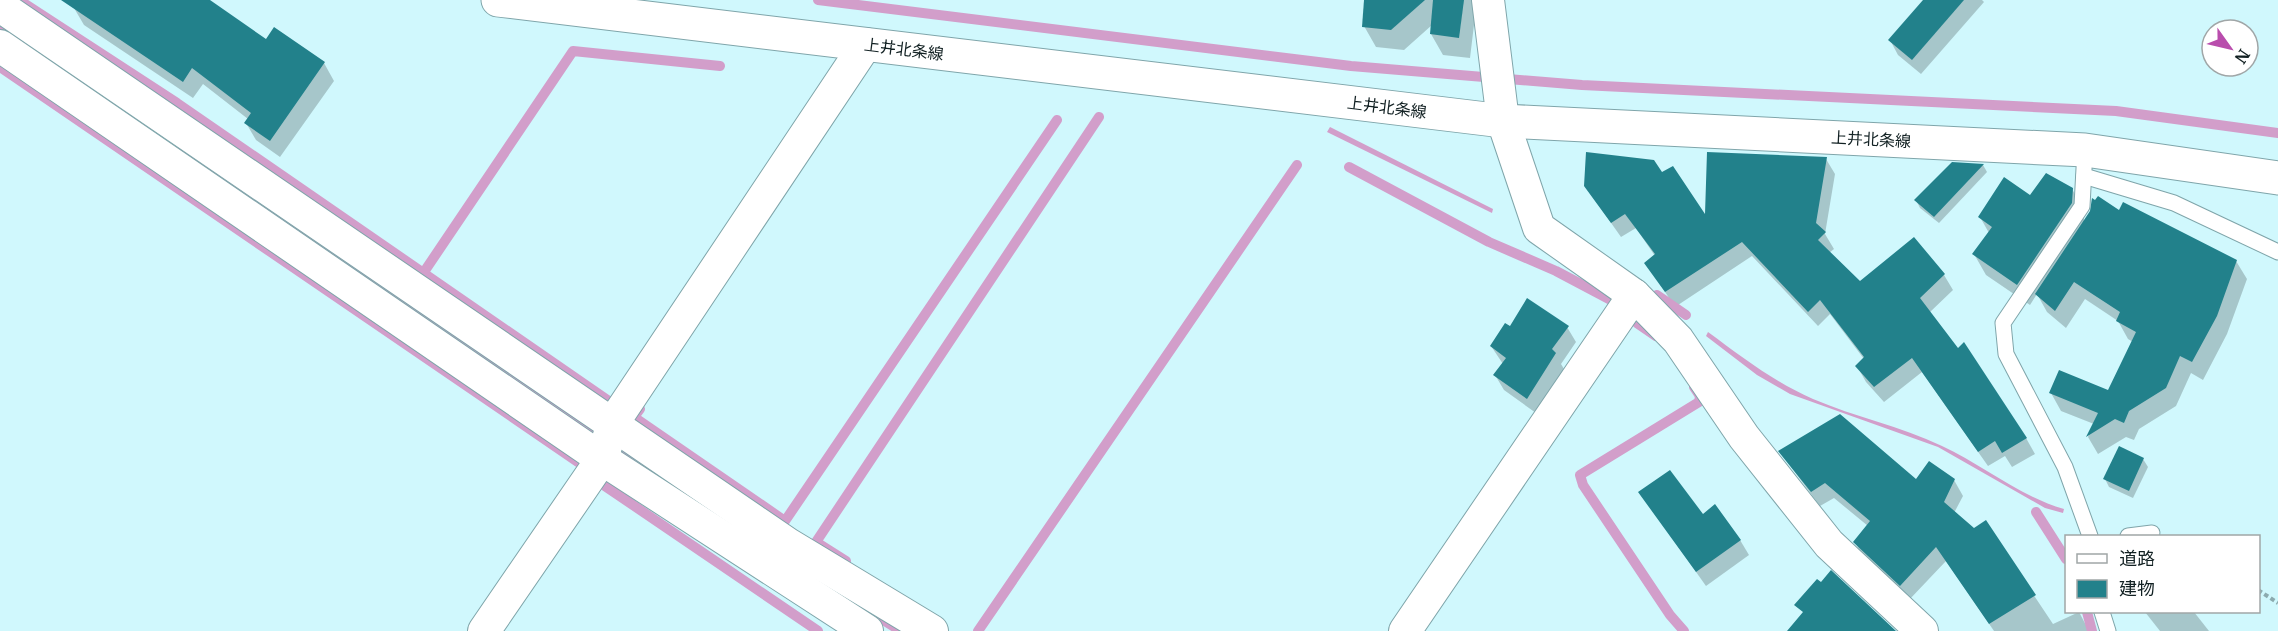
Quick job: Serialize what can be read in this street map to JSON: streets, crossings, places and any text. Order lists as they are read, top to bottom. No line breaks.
{"streets":{"main road":["上井北条線"]},"legend":["道路","建物"],"north":"bottom right"}
